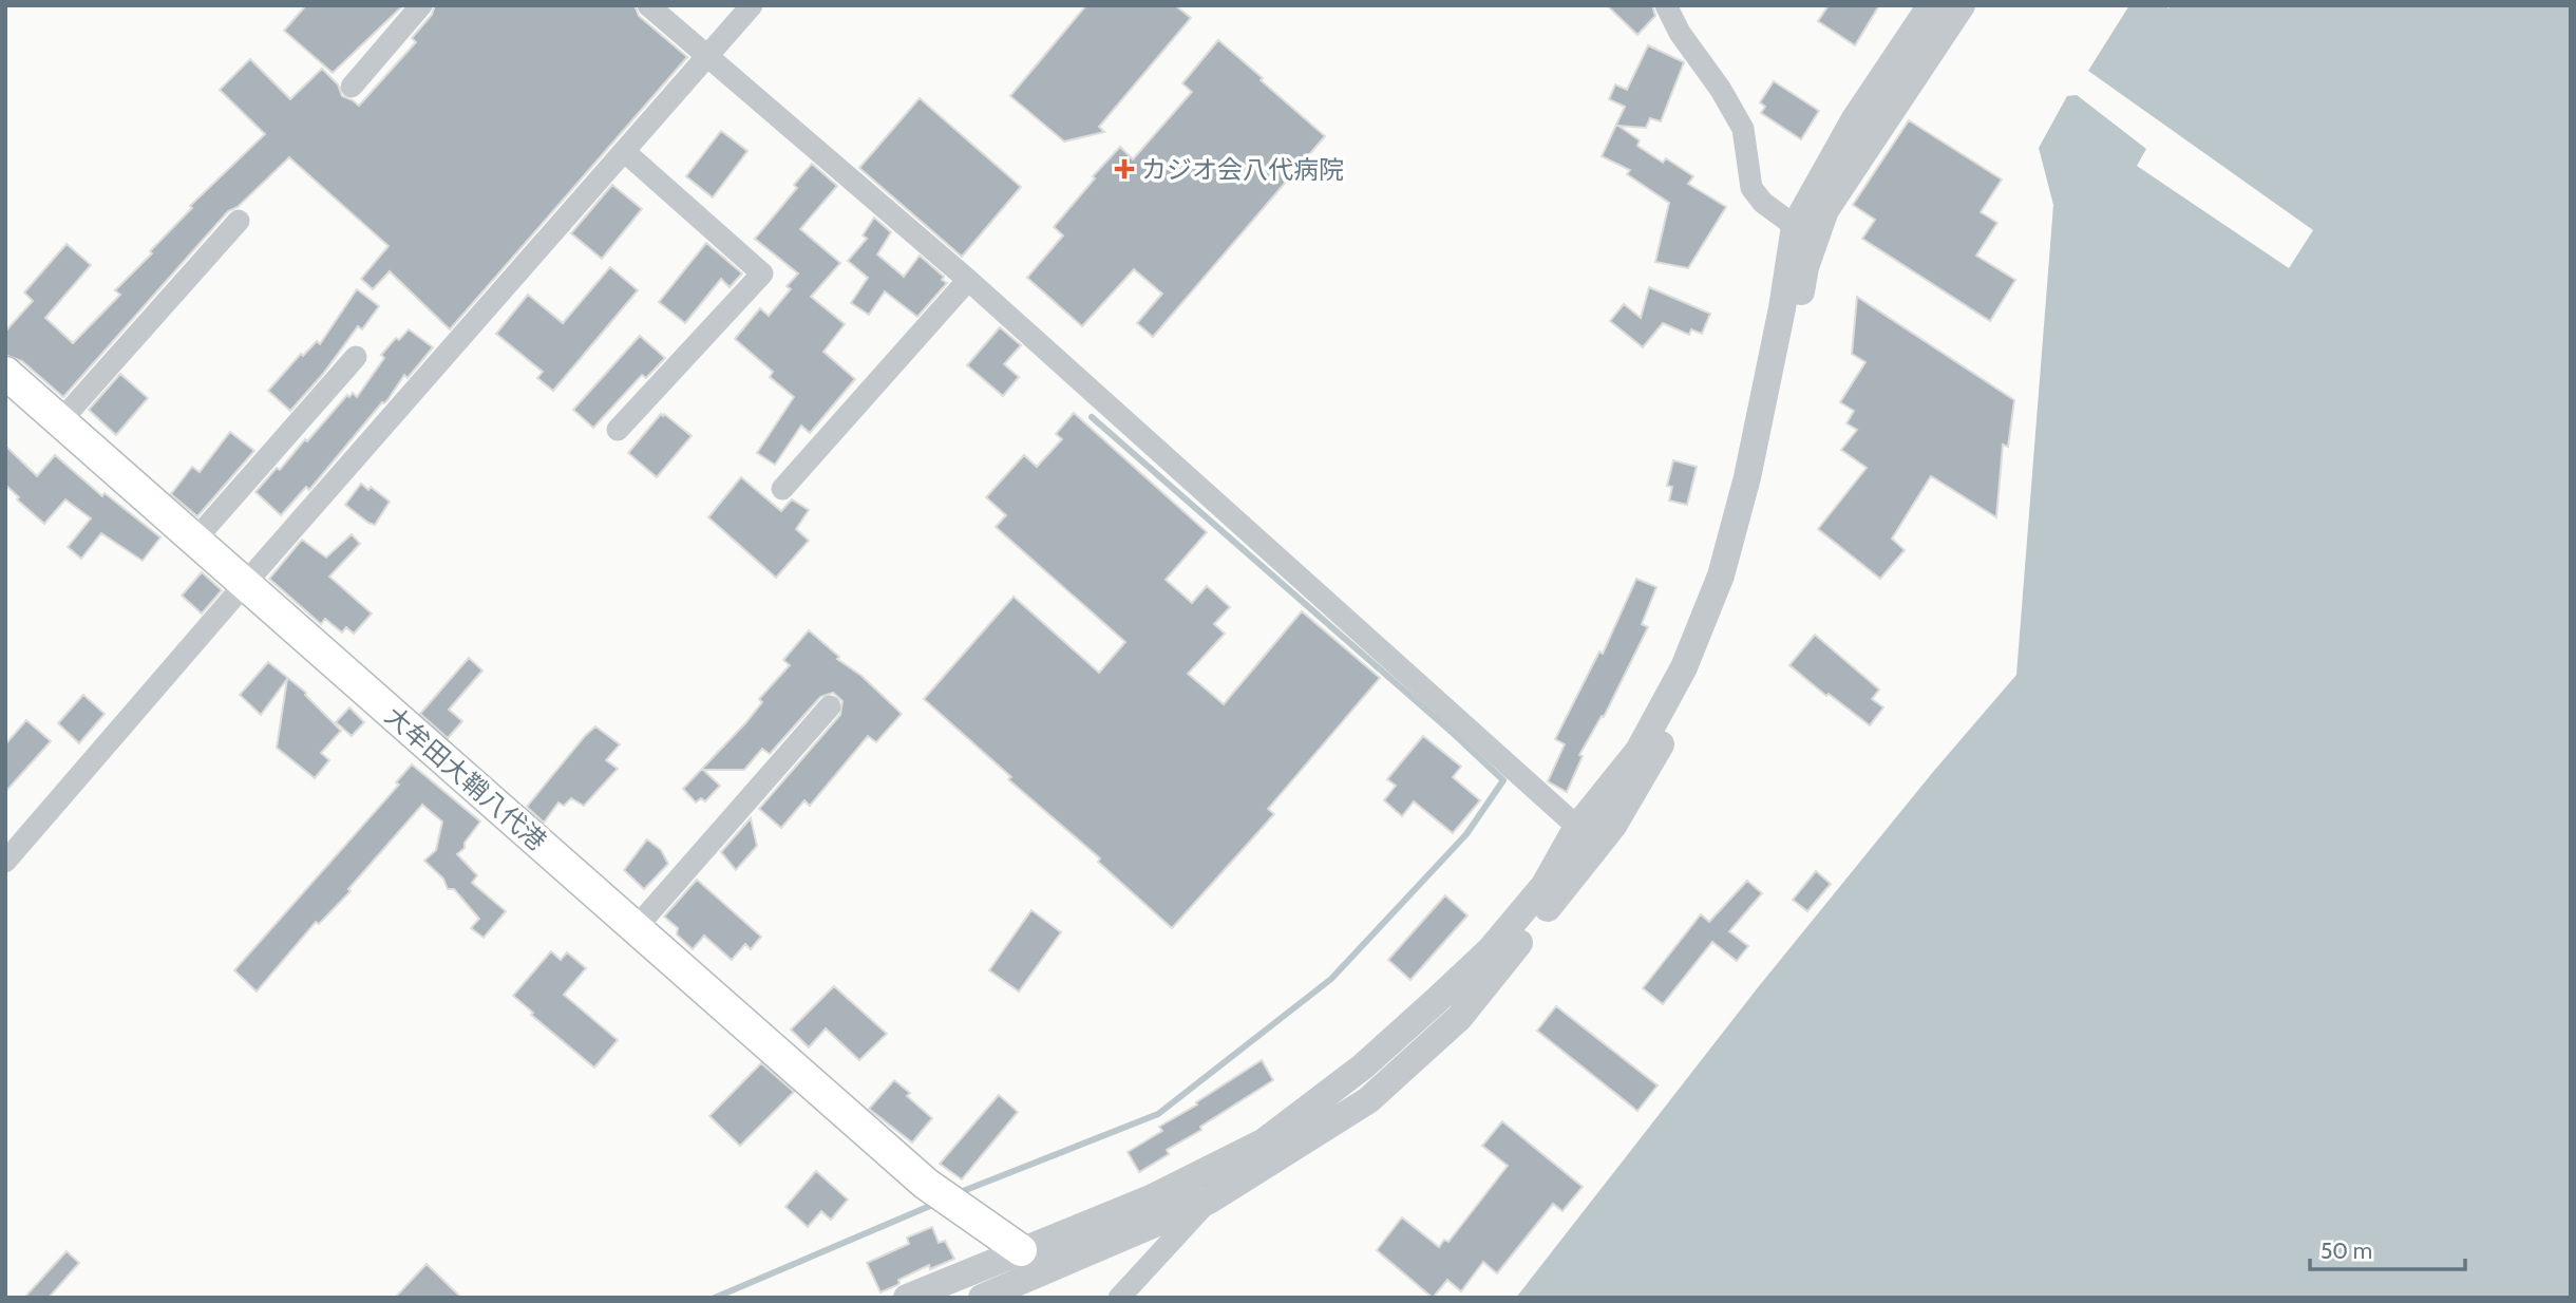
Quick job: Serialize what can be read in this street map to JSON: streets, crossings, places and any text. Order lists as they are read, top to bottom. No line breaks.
{"streets":{"main road":["大牟田大鞘八代港"]},"places":{"health":["カジオ会八代病院"]},"scale_bar":"50 m"}
